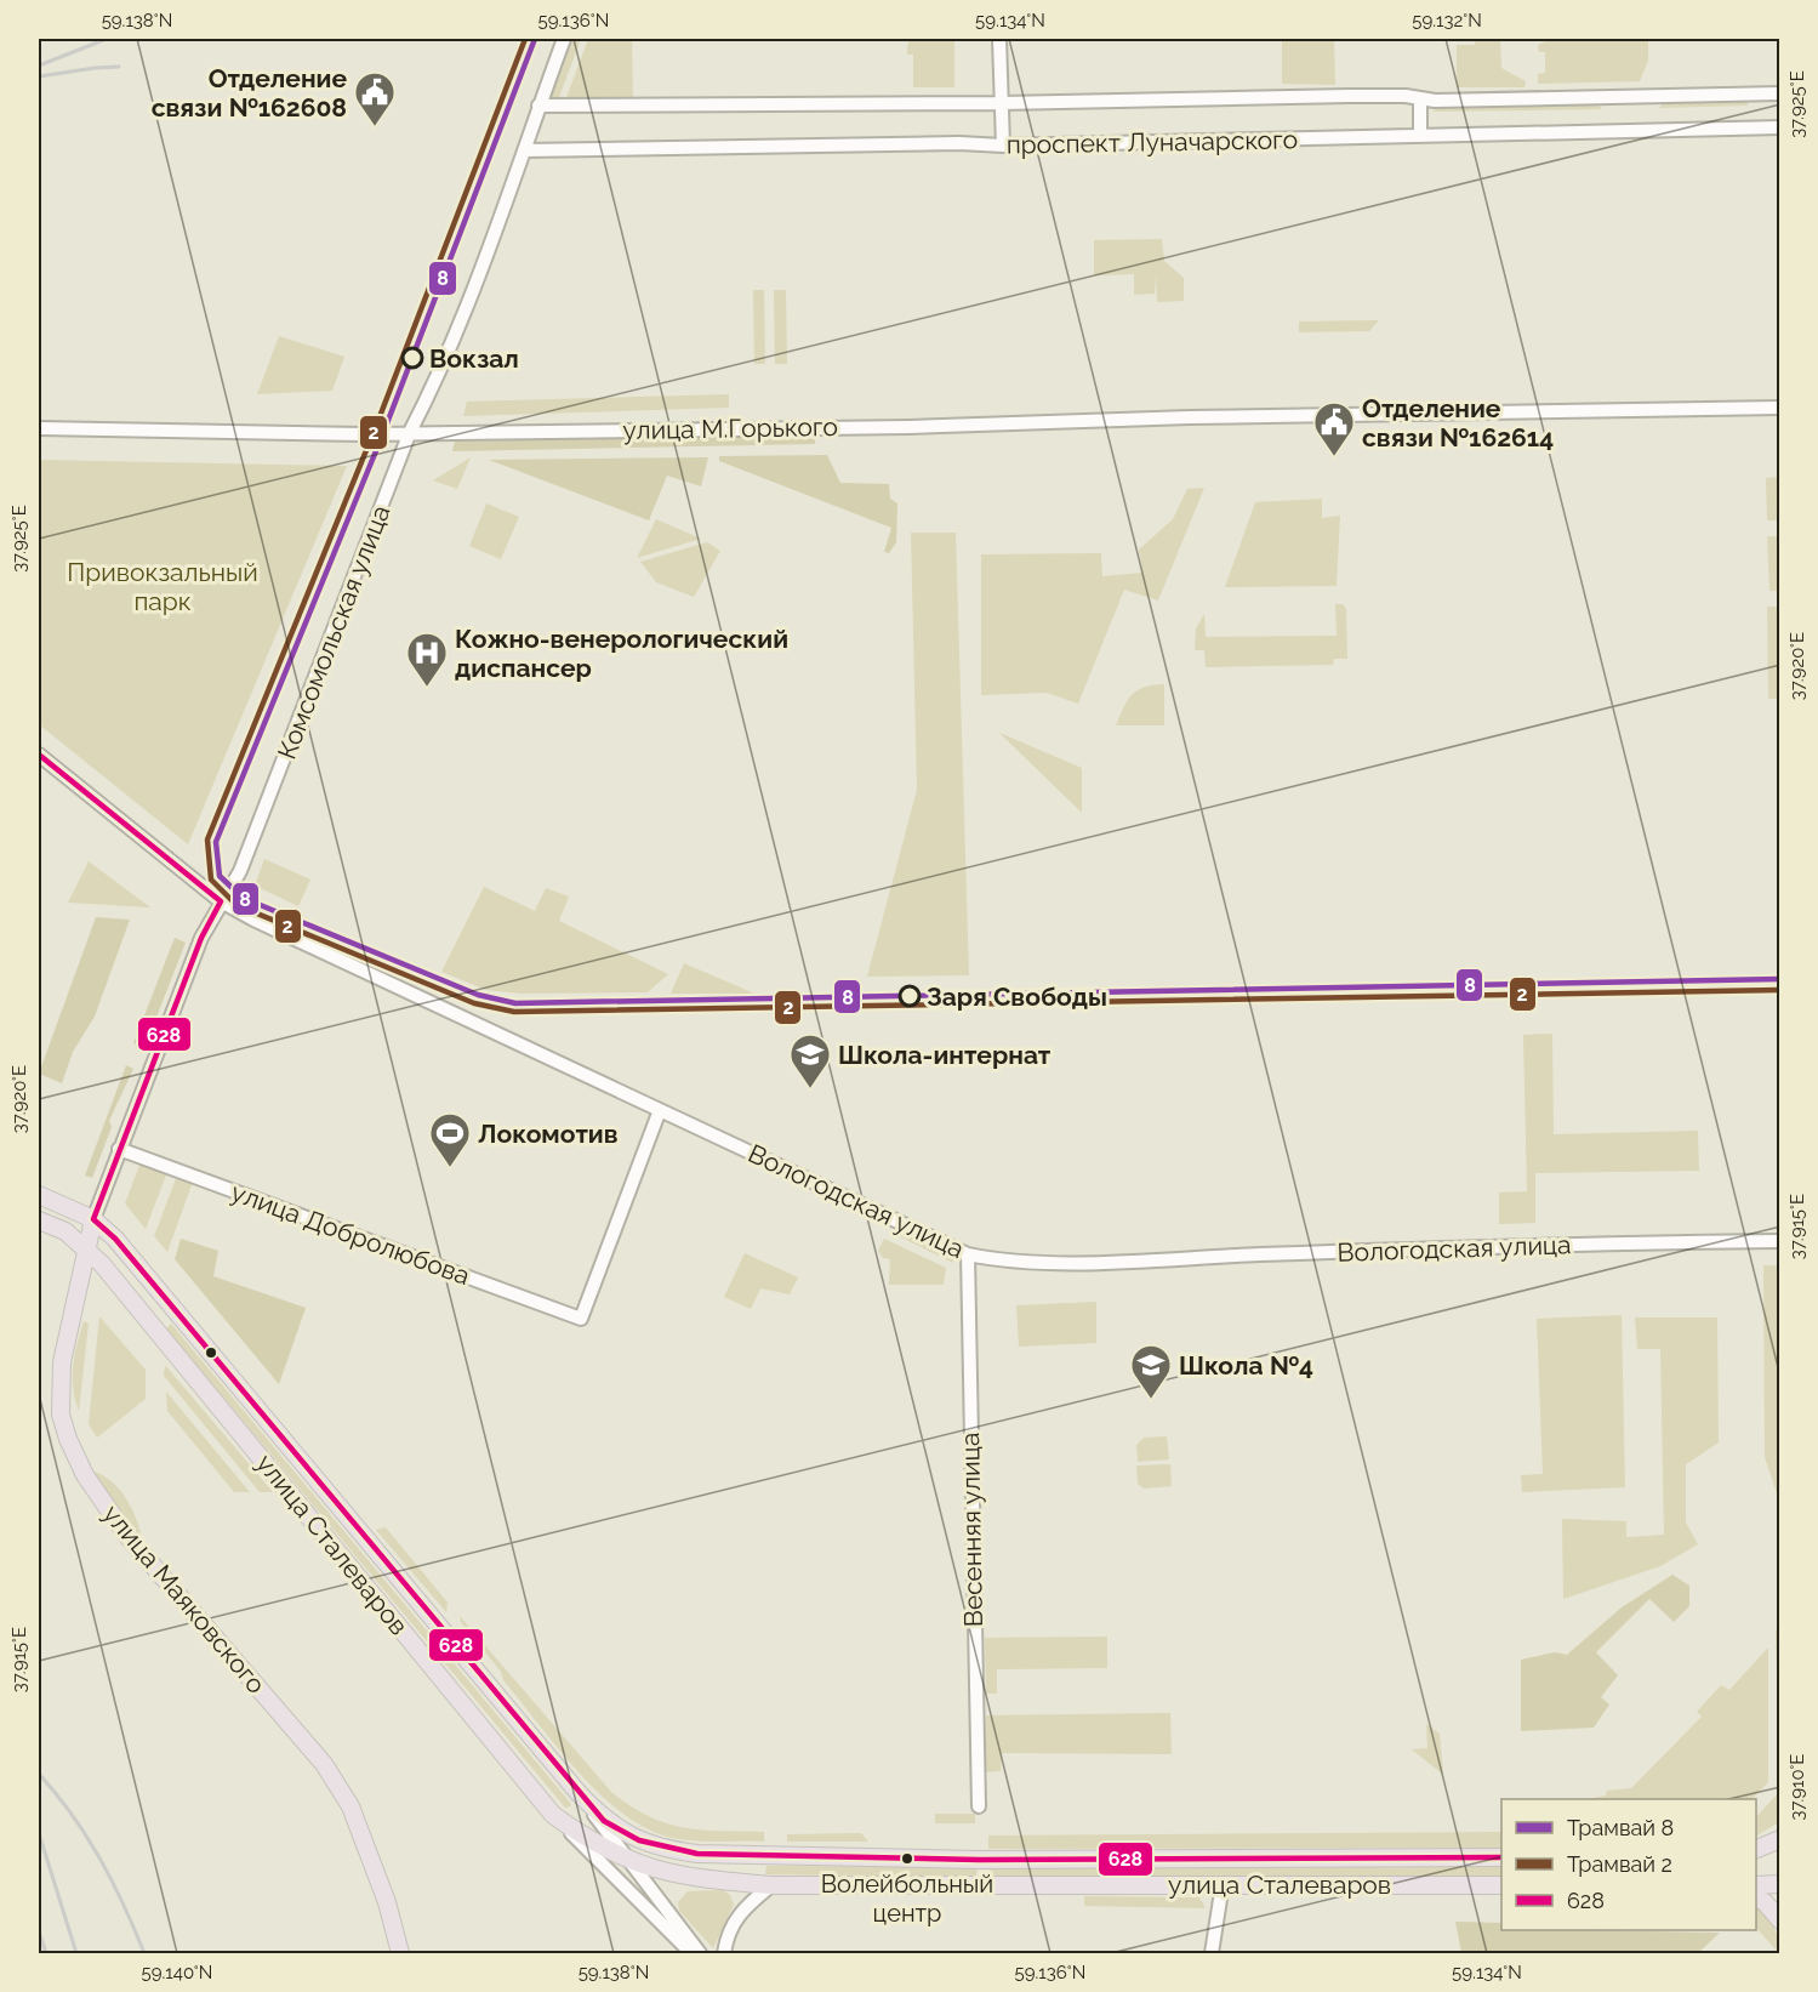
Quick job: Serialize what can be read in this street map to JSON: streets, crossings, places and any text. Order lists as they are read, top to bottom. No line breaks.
{"streets":{"main road":["улица Сталеваров","улица Маяковского"],"street":["проспект Луначарского","улица М.Горького","Комсомольская улица","Вологодская улица","улица Добролюбова","Весенняя улица"]},"crossings":[["проспект Луначарского","Комсомольская улица"],["улица М.Горького","Комсомольская улица"],["Комсомольская улица","Вологодская улица"],["Комсомольская улица","улица Добролюбова"],["Комсомольская улица","улица Сталеваров"],["Комсомольская улица","улица Маяковского"],["Вологодская улица","улица Добролюбова"],["Вологодская улица","Весенняя улица"],["улица Сталеваров","улица Маяковского"]],"parks":["Привокзальный парк"],"places":{"public building":["Отделение связи №162608","Отделение связи №162614"],"other":["Вокзал","Заря Свободы","Волейбольный центр"],"hospital":["Кожно-венерологический диспансер"],"school or university":["Школа-интернат","Школа №4"],"sports":["Локомотив"]},"lines":["tram line 8","tram line 2","transit line 628"],"legend":["Трамвай 8","Трамвай 2","628"],"coordinates":["59.138°N","59.136°N","59.134°N","59.132°N","37.925°E","37.920°E","37.915°E","37.910°E","59.140°N"]}
